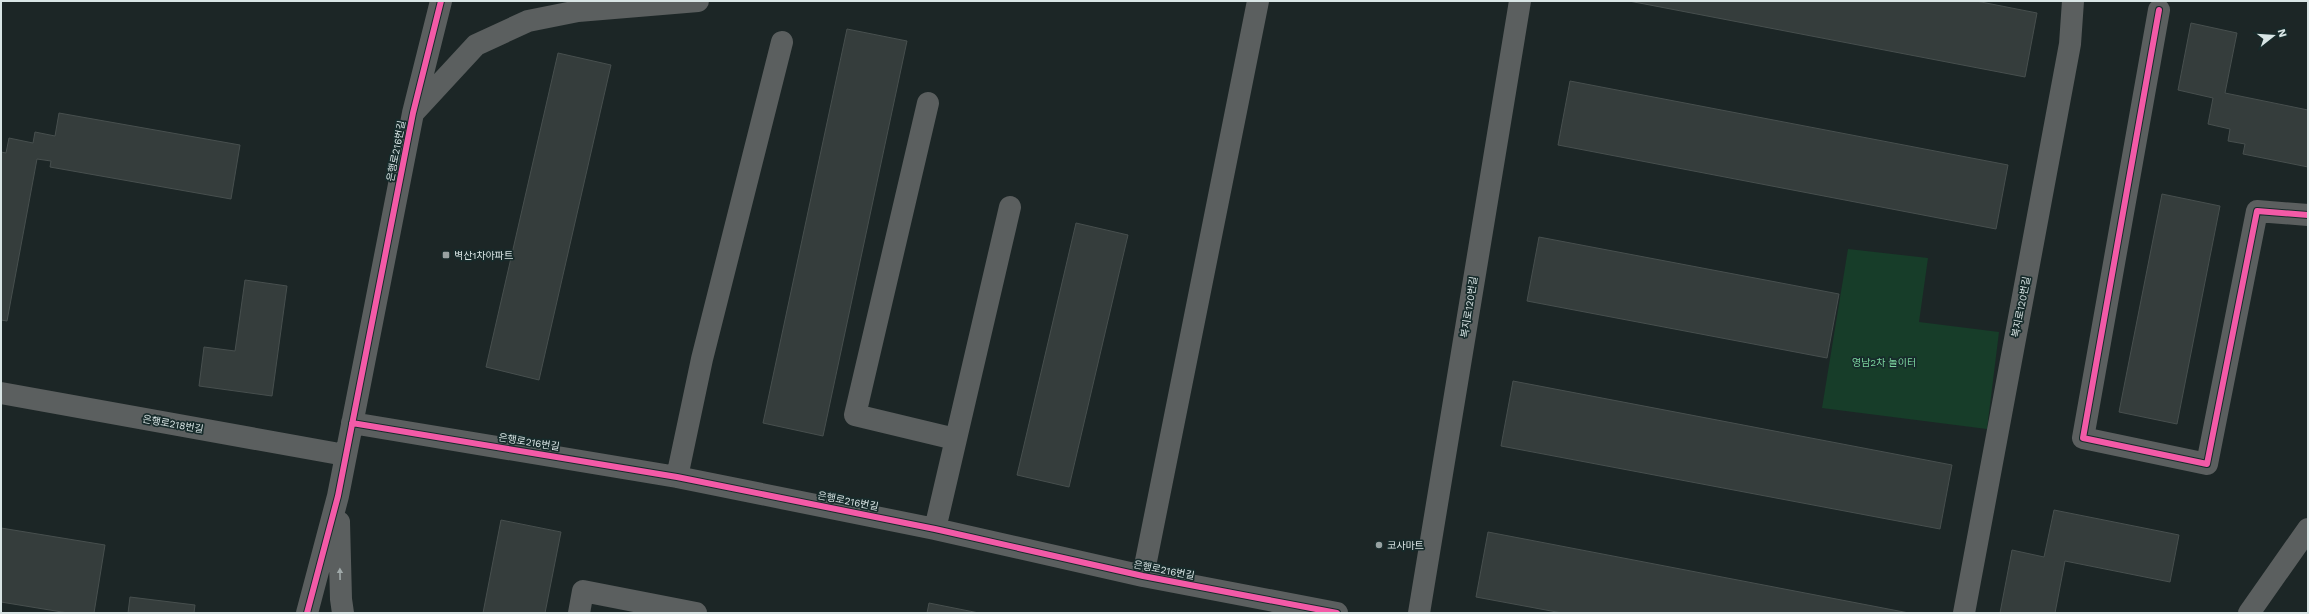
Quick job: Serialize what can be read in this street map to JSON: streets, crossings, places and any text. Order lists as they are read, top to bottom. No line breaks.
{"streets":{"street":["은행로216번길","복지로120번길","은행로218번길"]},"crossings":[["은행로216번길","은행로218번길"]],"parks":["영남2차 놀이터"],"places":{"transit":["벽산1차아파트"],"other":["코사마트"]},"north":"right"}
